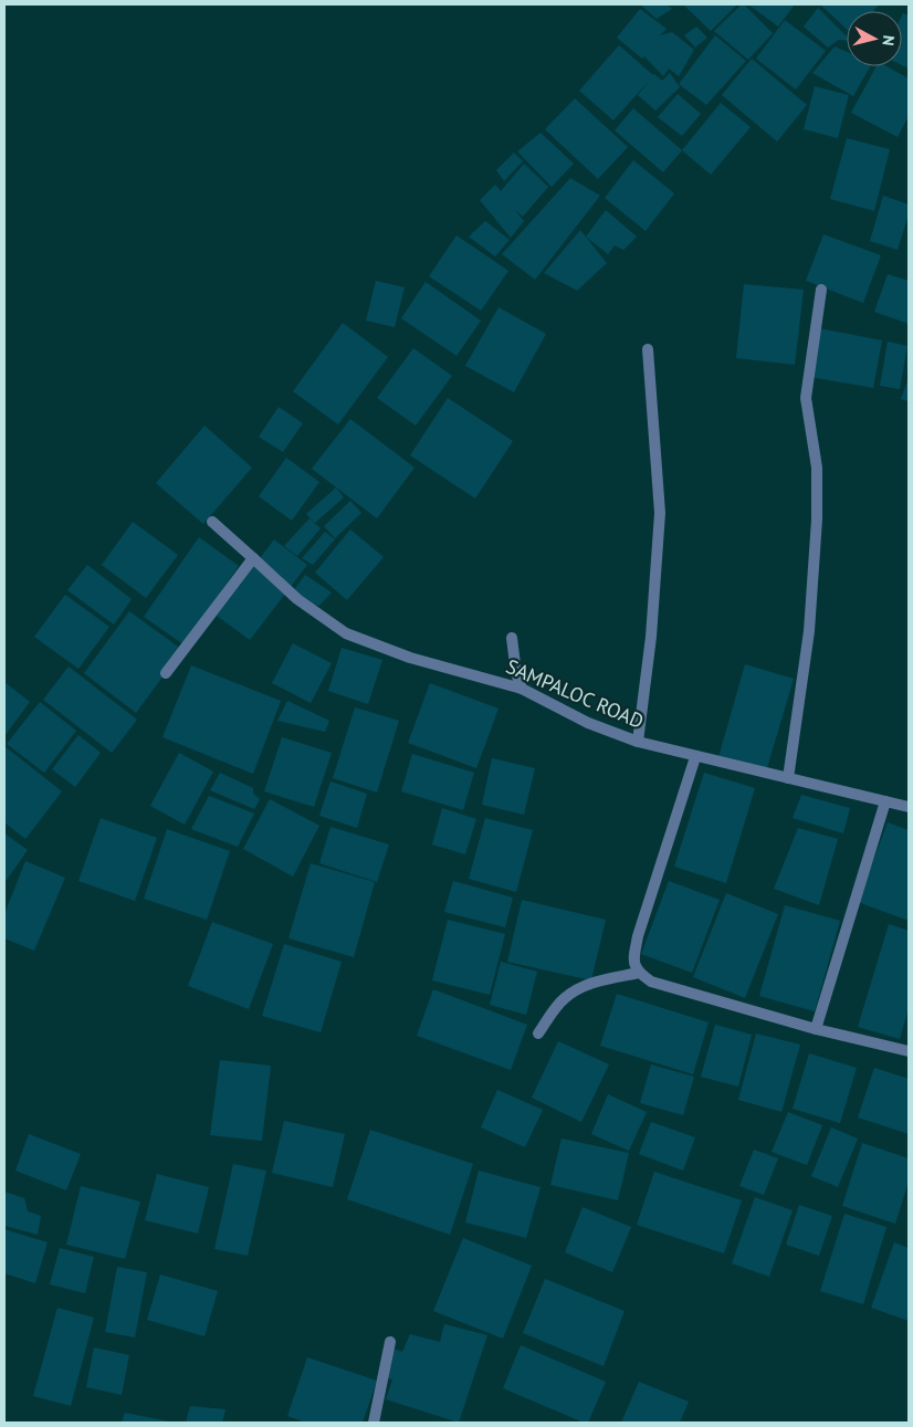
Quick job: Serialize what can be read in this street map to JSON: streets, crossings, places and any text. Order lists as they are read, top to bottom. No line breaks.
{"streets":{"street":["SAMPALOC ROAD"]},"north":"right"}
